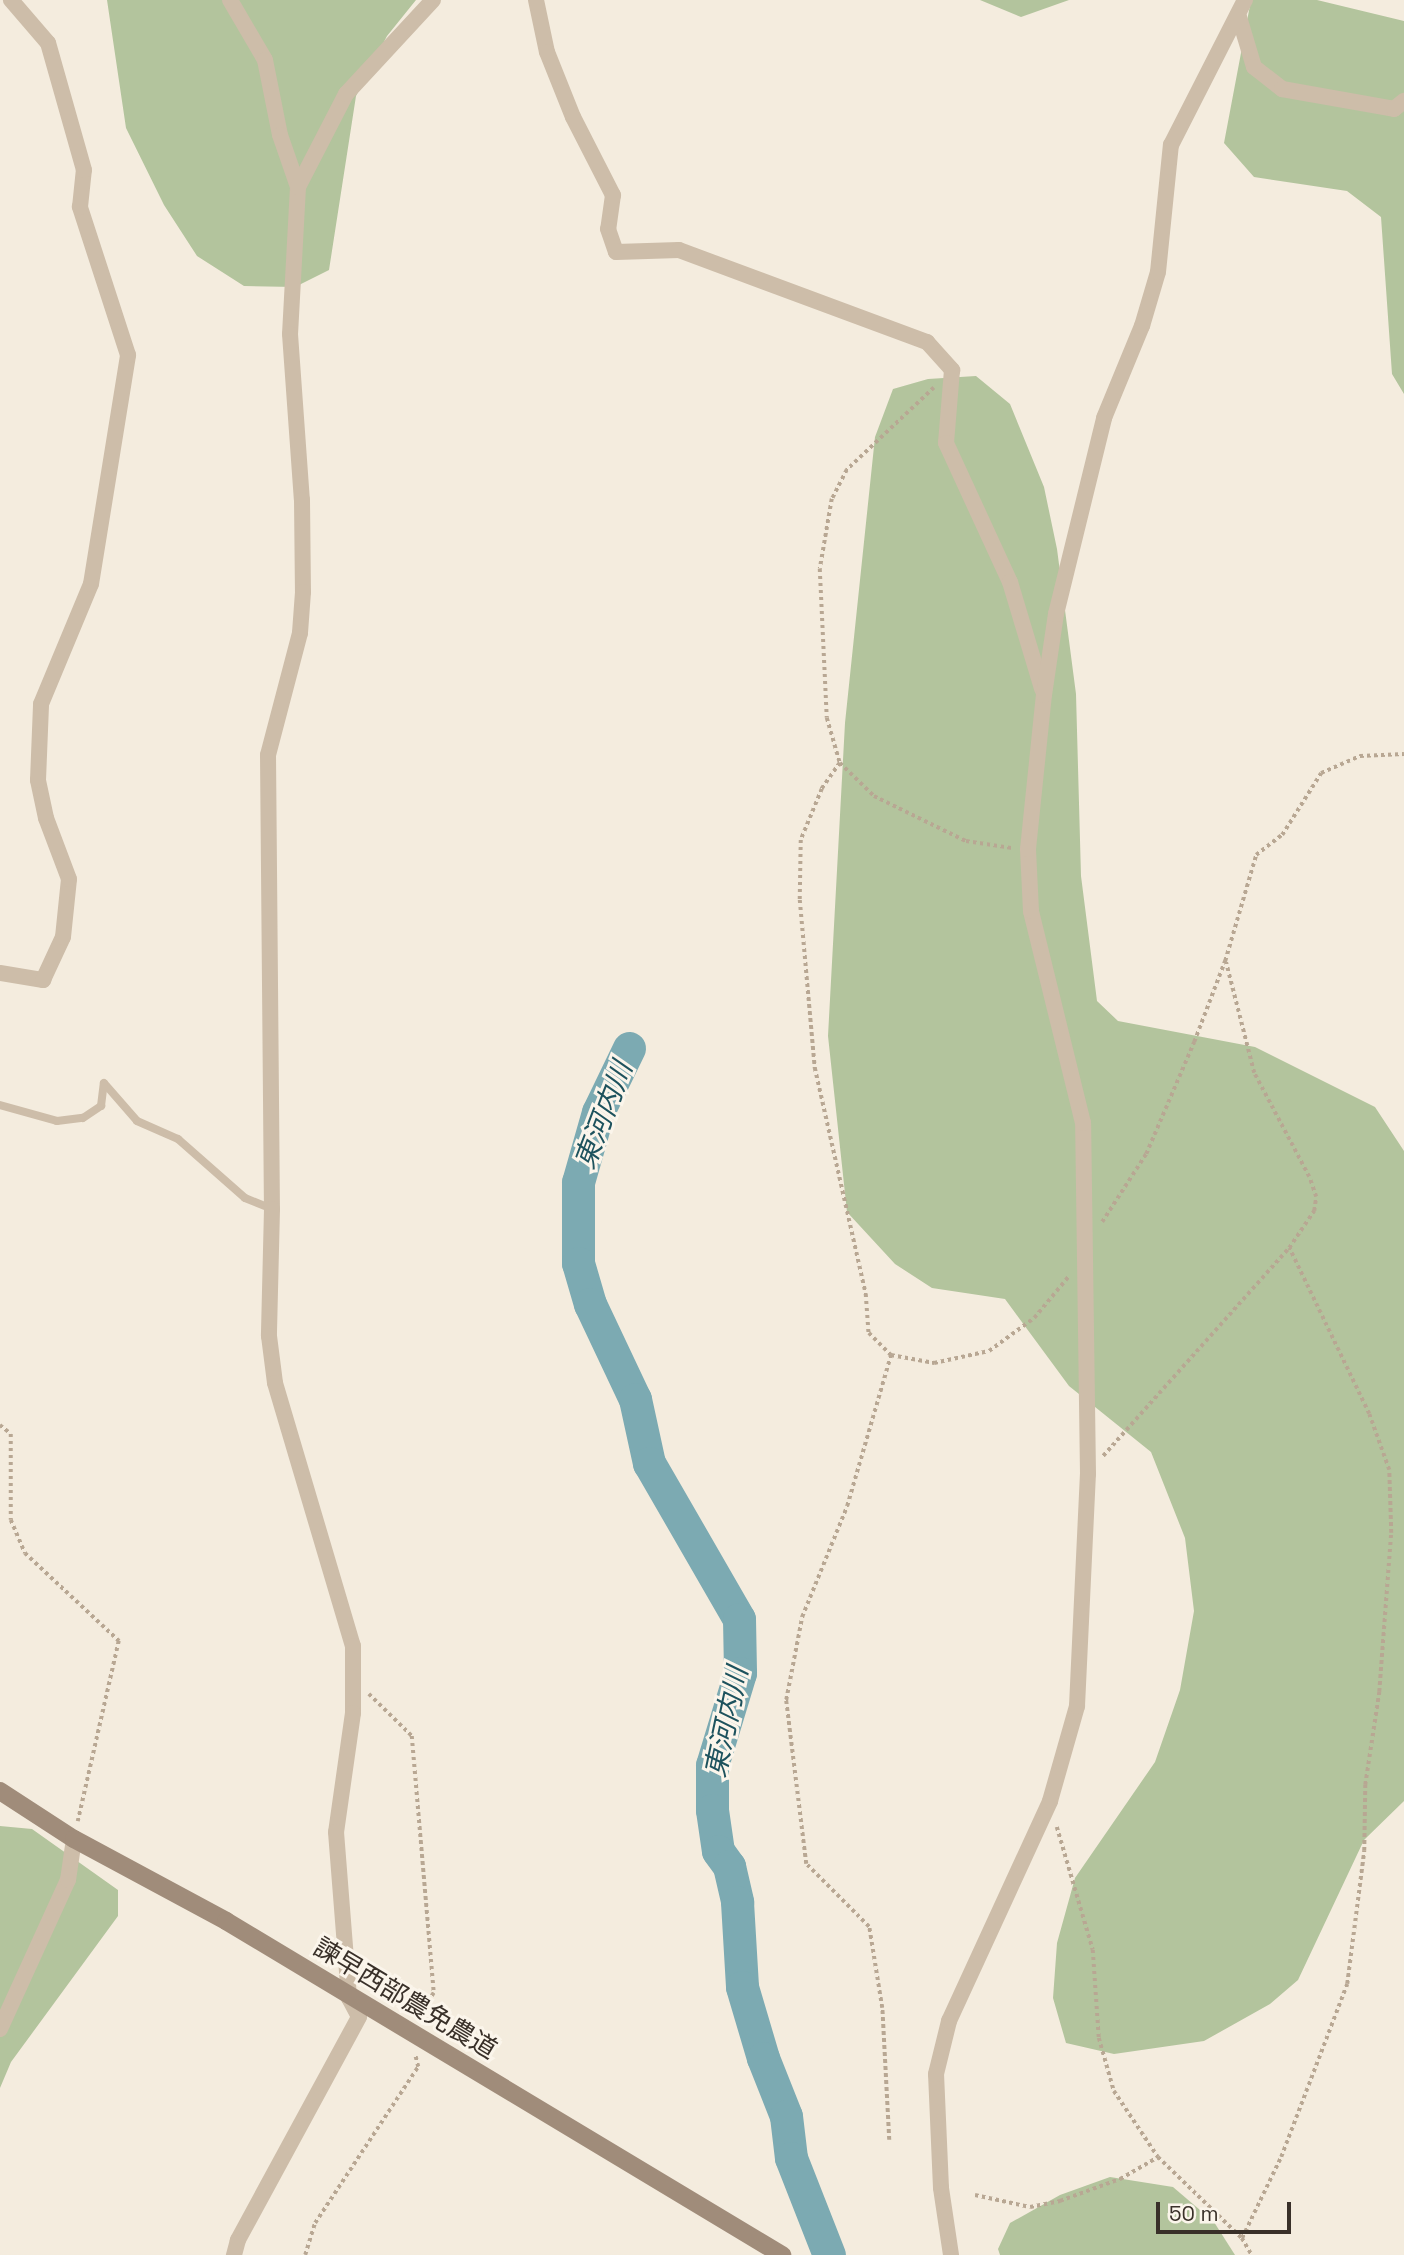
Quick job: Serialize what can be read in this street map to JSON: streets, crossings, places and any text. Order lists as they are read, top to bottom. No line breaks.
{"streets":{"street":["諫早西部農免農道"]},"water":["東河内川"],"scale_bar":"50 m"}
